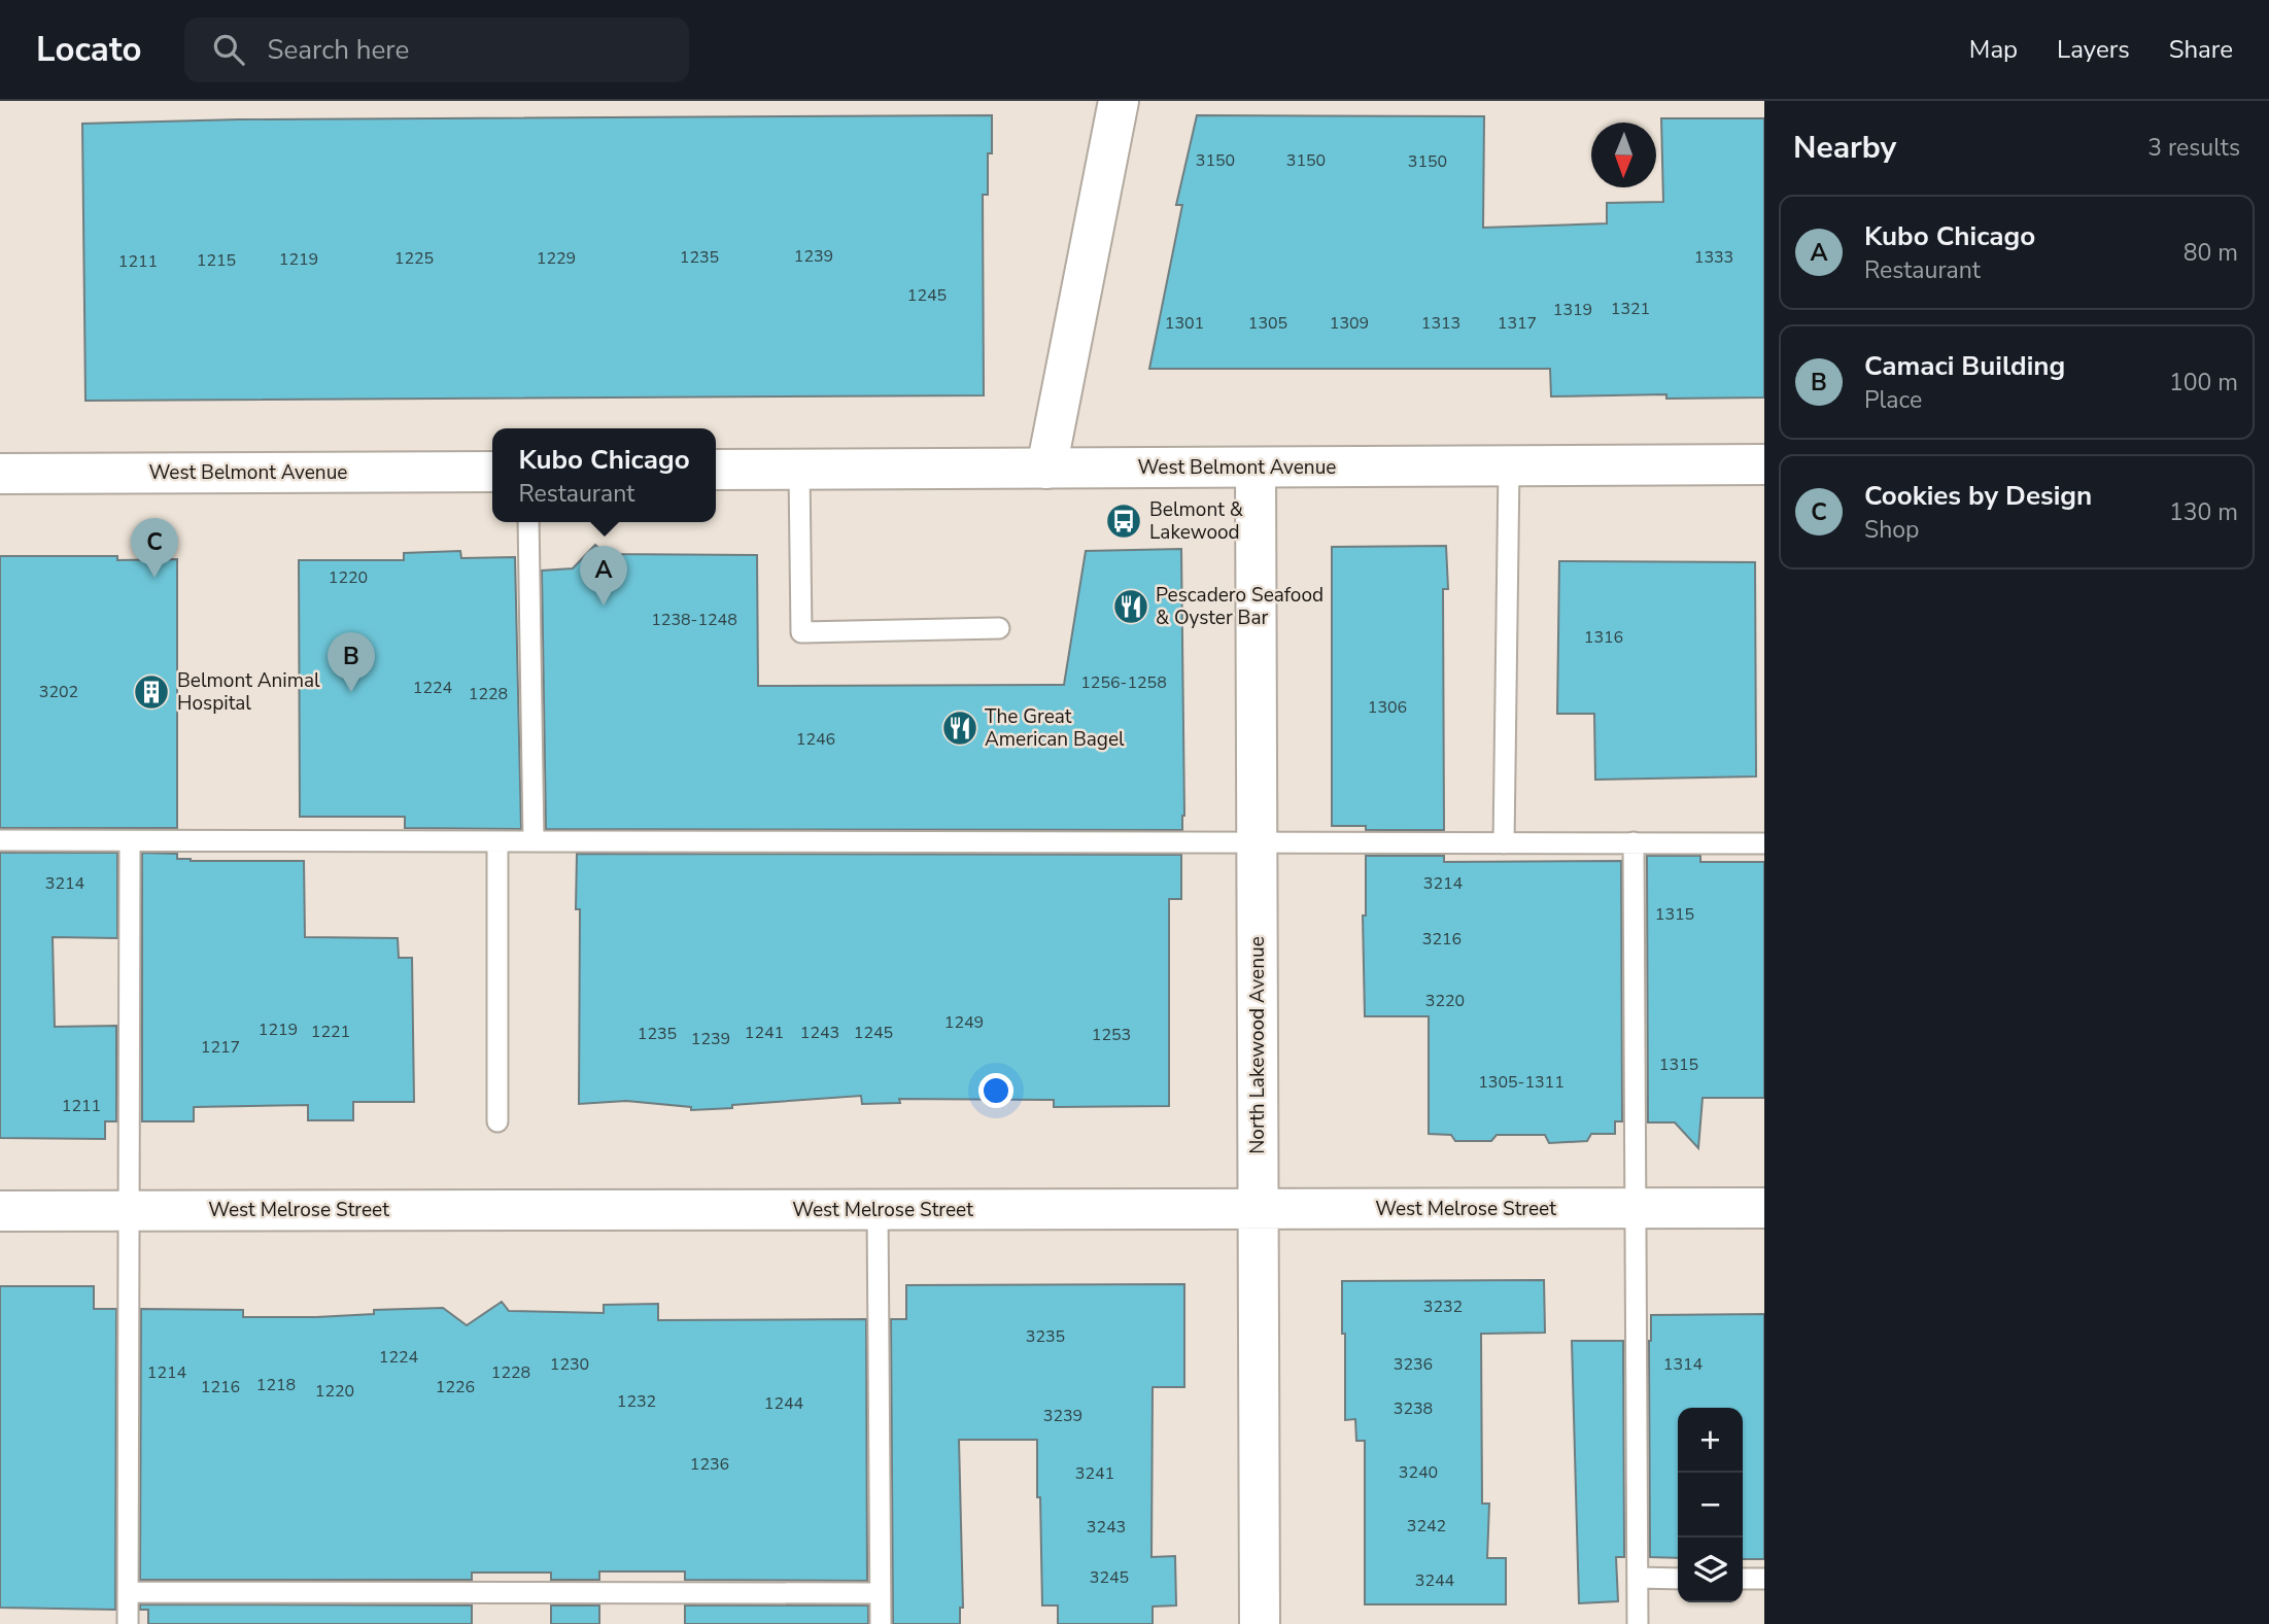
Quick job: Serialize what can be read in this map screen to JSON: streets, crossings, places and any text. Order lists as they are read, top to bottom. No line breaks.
{"streets":{"street":["West Belmont Avenue","North Lakewood Avenue","West Melrose Street"]},"crossings":[["West Belmont Avenue","North Lakewood Avenue"],["North Lakewood Avenue","West Melrose Street"]],"places":{"bus stop":["Belmont & Lakewood"],"restaurant":["Pescadero Seafood & Oyster Bar","The Great American Bagel"],"building":["Belmont Animal Hospital"]},"house_numbers":["3150","3150","3150","1239","1235","1333","1225","1229","1219","1215","1211","1245","1321","1319","1301","1305","1309","1313","1317","1220","1238-1248","1316","1256-1258","1224","3202","1228","1306","1246","3214","3214","1315","3216","3220","1249","1219","1221","1241","1243","1245","1235","1253","1239","1217","1315","1305-1311","1211","3232","3235","1224","1230","3236","1314","1214","1228","1218","1216","1226","1220","1232","1244","3238","3239","1236","3240","3241","3242","3243","3245","3244"],"north":"bottom","page":{"header":"Locato","search":"Search here","nav":["Map","Layers","Share"],"heading":["Nearby","3 results"],"list":[{"mark":"A","name":"Kubo Chicago","note":"Restaurant","value":"80 m"},{"mark":"B","name":"Camaci Building","note":"Place","value":"100 m"},{"mark":"C","name":"Cookies by Design","note":"Shop","value":"130 m"}],"popup":["Kubo Chicago","Restaurant"],"pins":["C","A","B"],"map_buttons":["+","−"]}}
